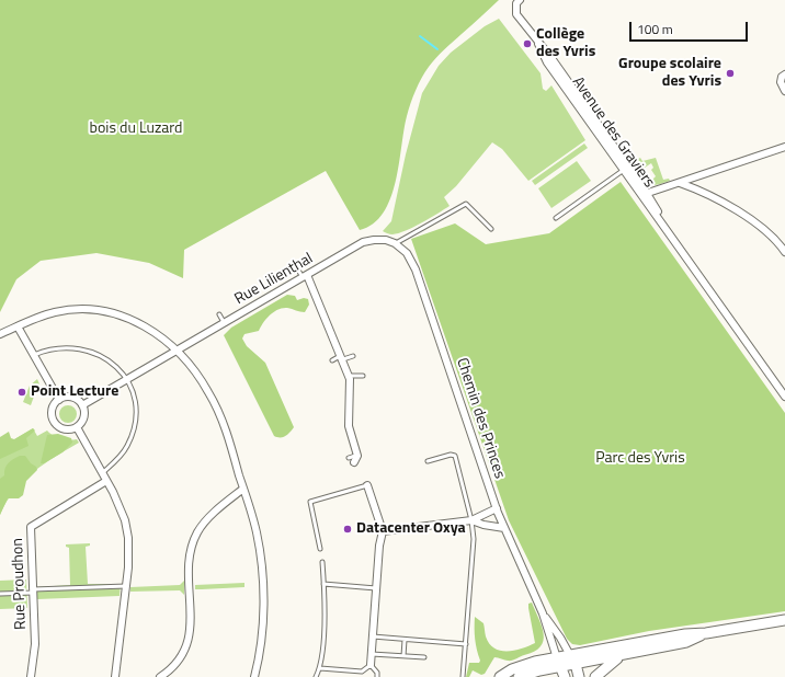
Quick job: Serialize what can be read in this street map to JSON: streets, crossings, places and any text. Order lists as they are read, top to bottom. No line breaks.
{"streets":{"street":["Avenue des Graviers","Rue Lilienthal","Chemin des Princes","Rue Proudhon"]},"crossings":[["Rue Lilienthal","Chemin des Princes"]],"parks":["bois du Luzard","Parc des Yvris"],"places":["Collège des Yvris","Groupe scolaire des Yvris","Point Lecture","Datacenter Oxya"],"scale_bar":"100 m"}
